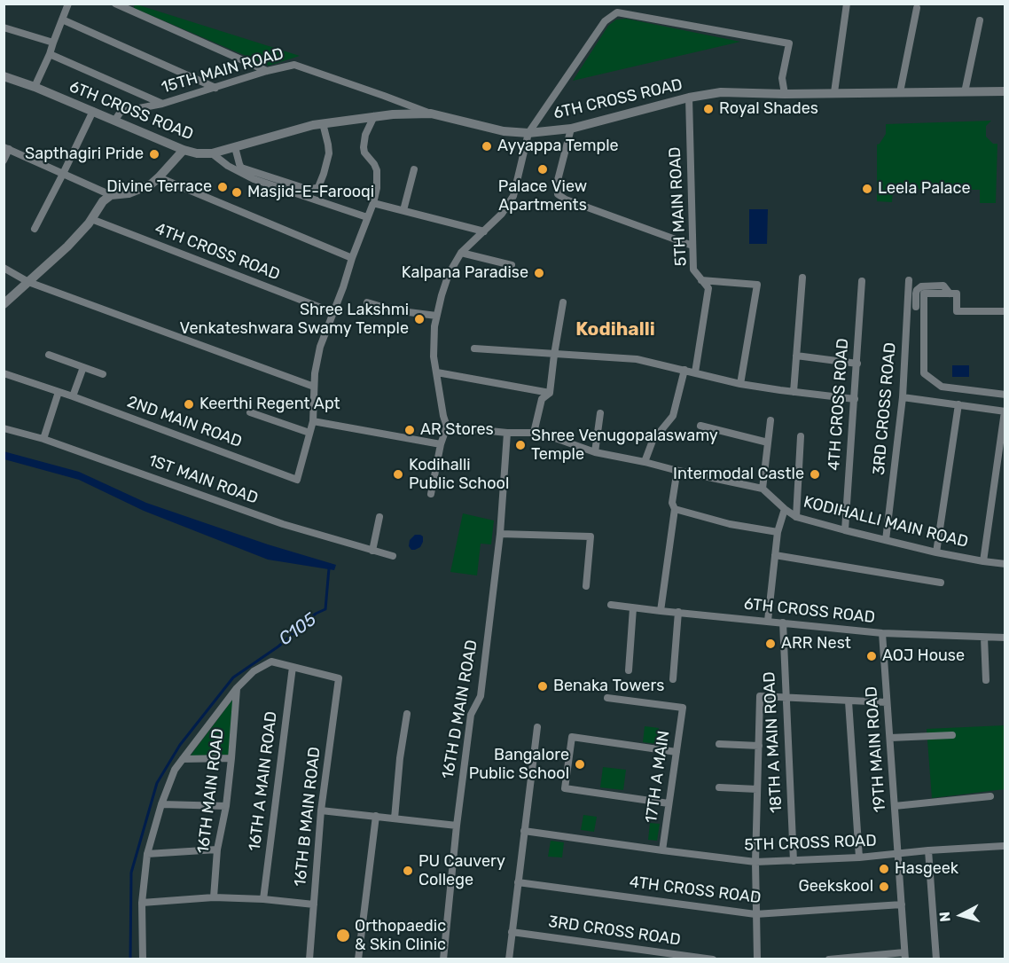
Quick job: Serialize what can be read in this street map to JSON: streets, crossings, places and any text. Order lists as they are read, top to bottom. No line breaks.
{"streets":{"street":["15TH MAIN ROAD","6TH CROSS ROAD","5TH MAIN ROAD","4TH CROSS ROAD","3RD CROSS ROAD","2ND MAIN ROAD","1ST MAIN ROAD","KODIHALLI MAIN ROAD","16TH D MAIN ROAD","18TH A MAIN ROAD","19TH MAIN ROAD","17TH A MAIN","16TH A MAIN ROAD","16TH MAIN ROAD","16TH B MAIN ROAD","5TH CROSS ROAD"]},"crossings":[["15TH MAIN ROAD","6TH CROSS ROAD"],["6TH CROSS ROAD","5TH MAIN ROAD"],["6TH CROSS ROAD","2ND MAIN ROAD"],["6TH CROSS ROAD","18TH A MAIN ROAD"],["6TH CROSS ROAD","19TH MAIN ROAD"],["4TH CROSS ROAD","2ND MAIN ROAD"],["4TH CROSS ROAD","KODIHALLI MAIN ROAD"],["4TH CROSS ROAD","19TH MAIN ROAD"],["3RD CROSS ROAD","KODIHALLI MAIN ROAD"],["18TH A MAIN ROAD","5TH CROSS ROAD"],["19TH MAIN ROAD","5TH CROSS ROAD"],["17TH A MAIN","5TH CROSS ROAD"],["16TH A MAIN ROAD","16TH B MAIN ROAD"]],"districts":["Kodihalli"],"water":["C105"],"places":["Royal Shades","Ayyappa Temple","Sapthagiri Pride","Palace View Apartments","Divine Terrace","Leela Palace","Masjid-E-Farooqi","Kalpana Paradise","Shree Lakshmi Venkateshwara Swamy Temple","Keerthi Regent Apt","AR Stores","Shree Venugopalaswamy Temple","Kodihalli Public School","Intermodal Castle","ARR Nest","AOJ House","Benaka Towers","Bangalore Public School","Hasgeek","PU Cauvery College","Geekskool","Orthopaedic & Skin Clinic"],"north":"left"}
